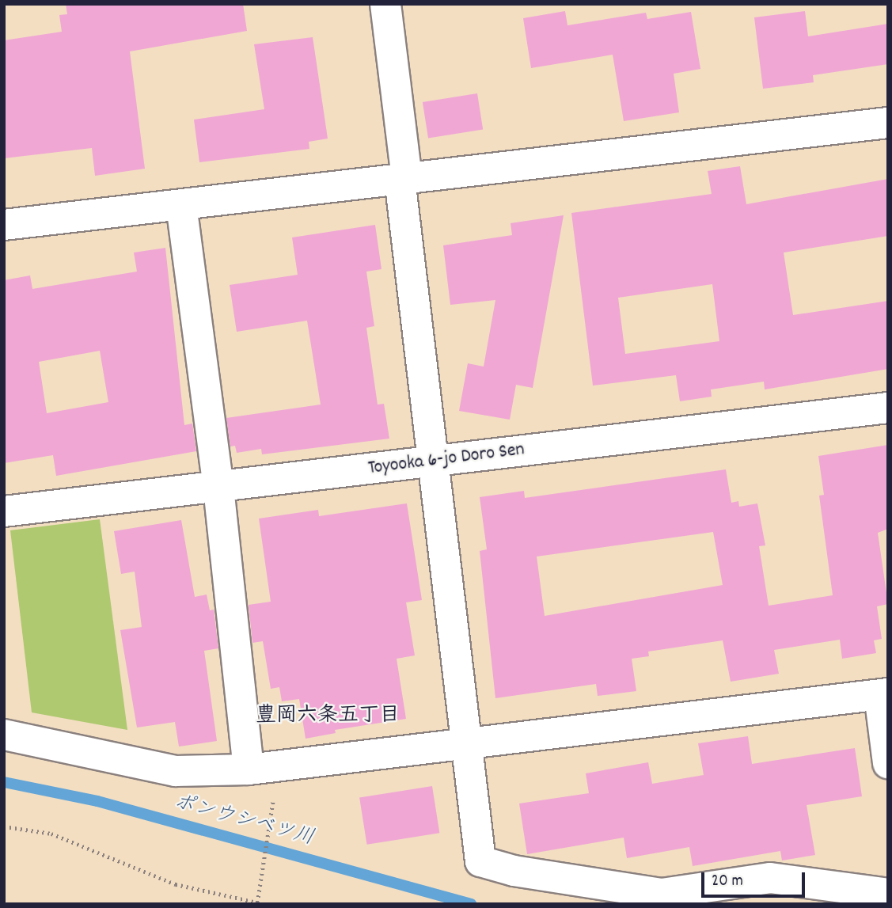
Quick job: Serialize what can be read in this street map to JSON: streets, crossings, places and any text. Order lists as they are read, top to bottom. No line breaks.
{"streets":{"street":["Toyooka 6-jo Doro Sen"]},"districts":["豊岡六条五丁目"],"water":["ポンウシベツ川"],"scale_bar":"20 m"}
